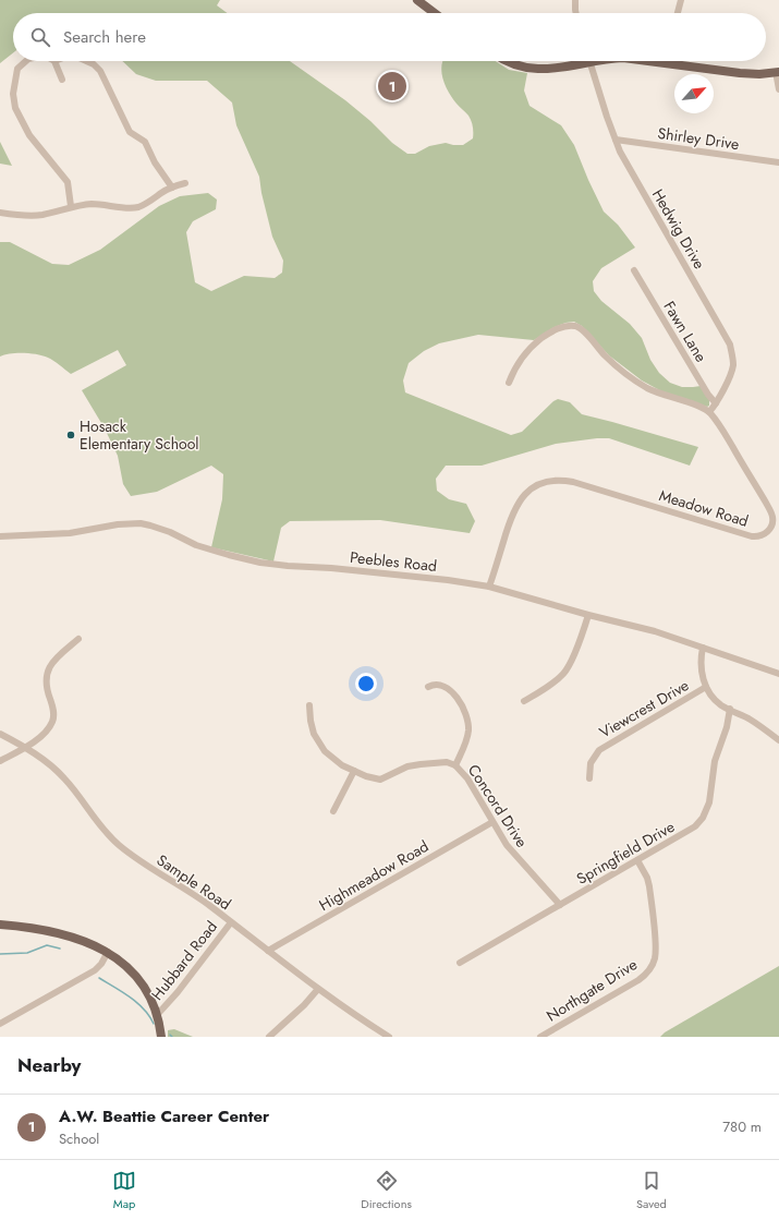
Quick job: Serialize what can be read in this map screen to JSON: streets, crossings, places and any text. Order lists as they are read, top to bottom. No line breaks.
{"streets":{"street":["Shirley Drive","Hedwig Drive","Fawn Lane","Meadow Road","Peebles Road","Viewcrest Drive","Concord Drive","Springfield Drive","Highmeadow Road","Sample Road","Hubbard Road","Northgate Drive"]},"crossings":[["Shirley Drive","Hedwig Drive"],["Hedwig Drive","Fawn Lane"],["Hedwig Drive","Meadow Road"],["Meadow Road","Peebles Road"],["Concord Drive","Springfield Drive"],["Concord Drive","Highmeadow Road"],["Springfield Drive","Northgate Drive"],["Highmeadow Road","Sample Road"],["Sample Road","Hubbard Road"]],"places":["Hosack Elementary School"],"north":"top right","page":{"search":"Search here","pins":"1","heading":"Nearby","list":[{"mark":"1","name":"A.W. Beattie Career Center","note":"School","value":"780 m"}],"nav":["Map","Directions","Saved"]}}
